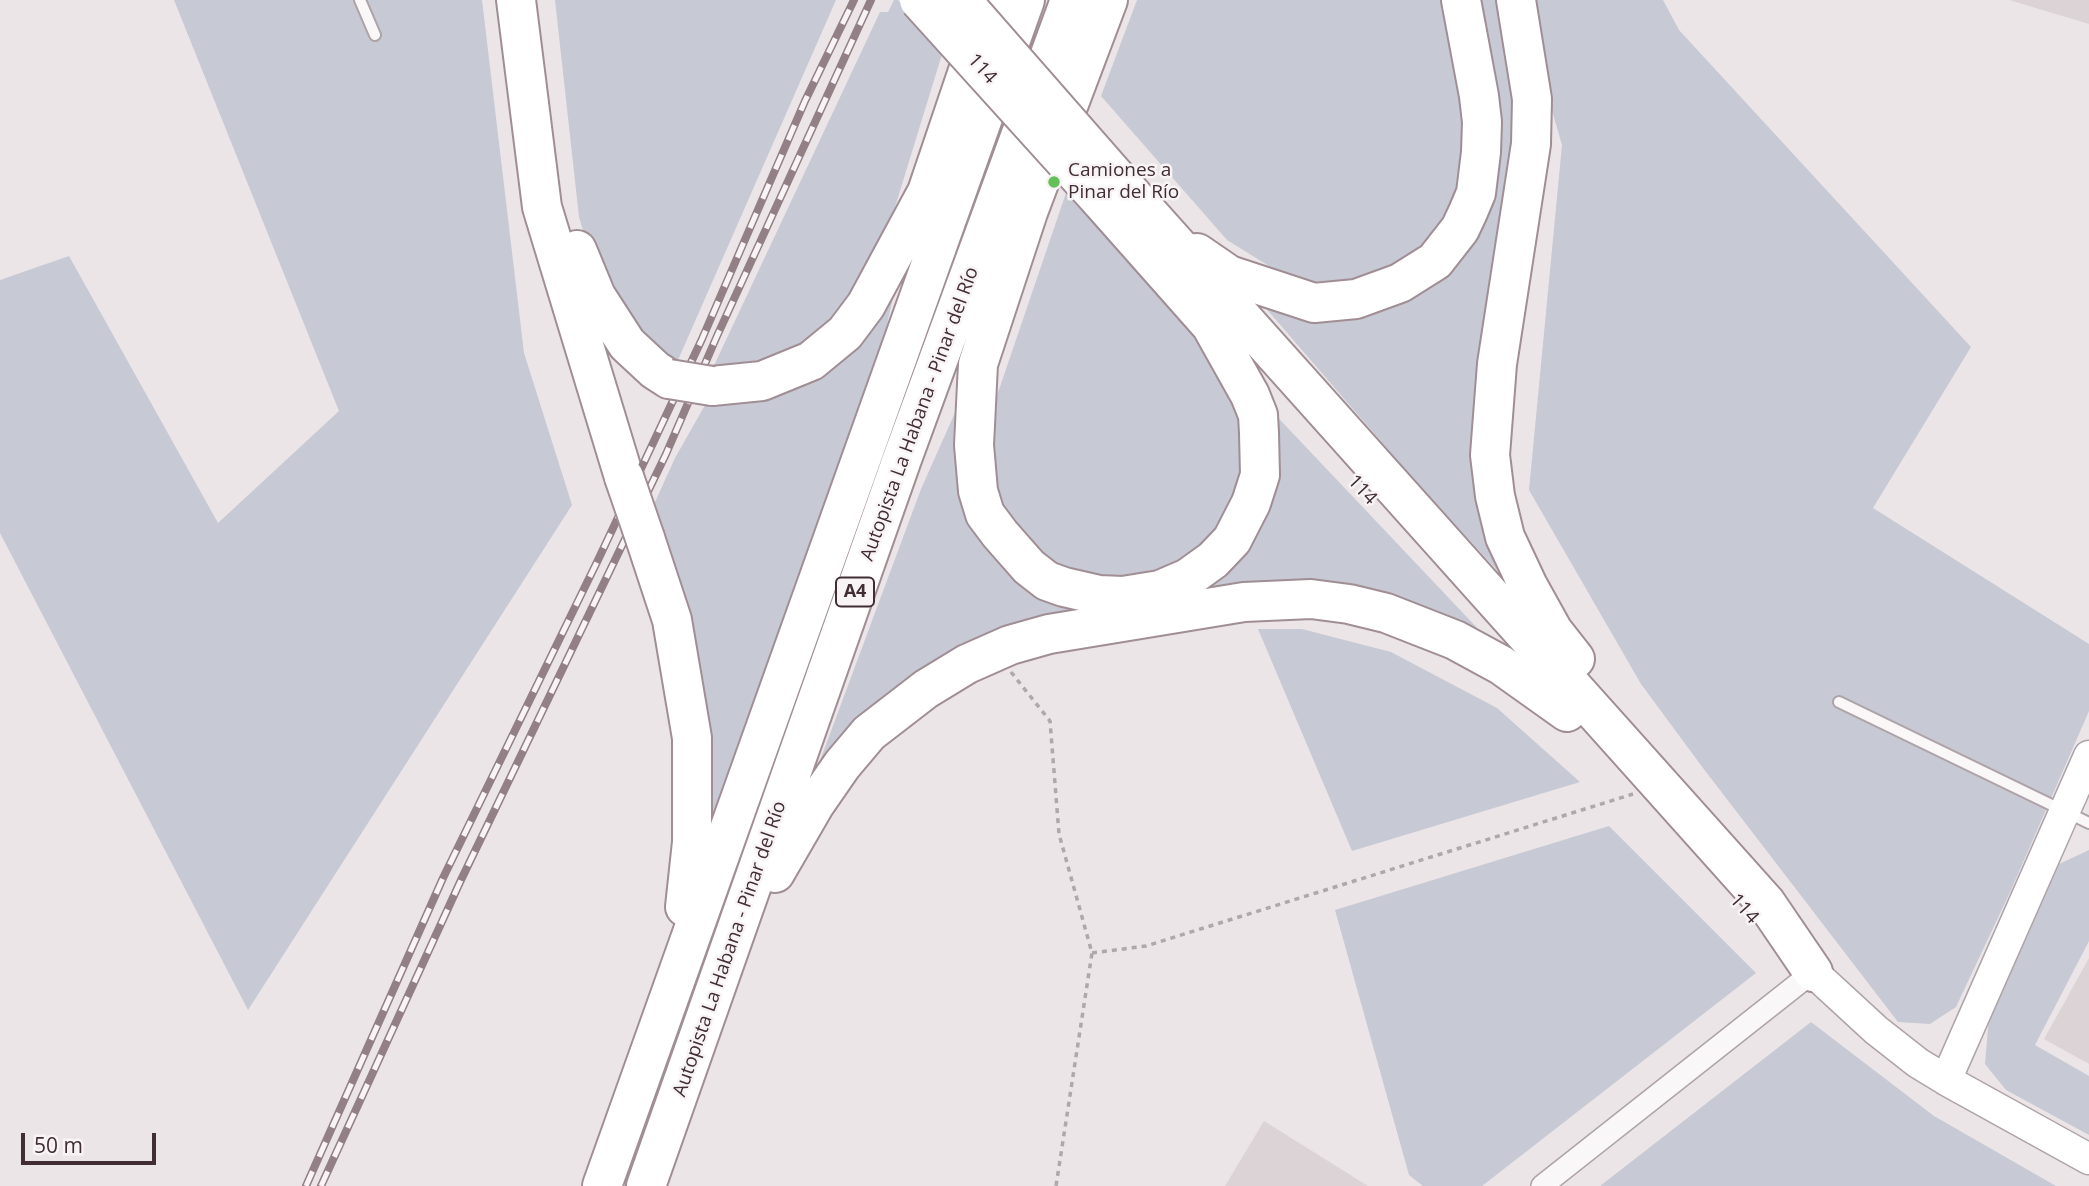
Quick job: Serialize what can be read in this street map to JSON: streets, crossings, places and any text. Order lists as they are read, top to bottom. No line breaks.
{"streets":{"highway":["114","Autopista La Habana - Pinar del Río","A4"]},"places":["Camiones a Pinar del Río"],"scale_bar":"50 m"}
